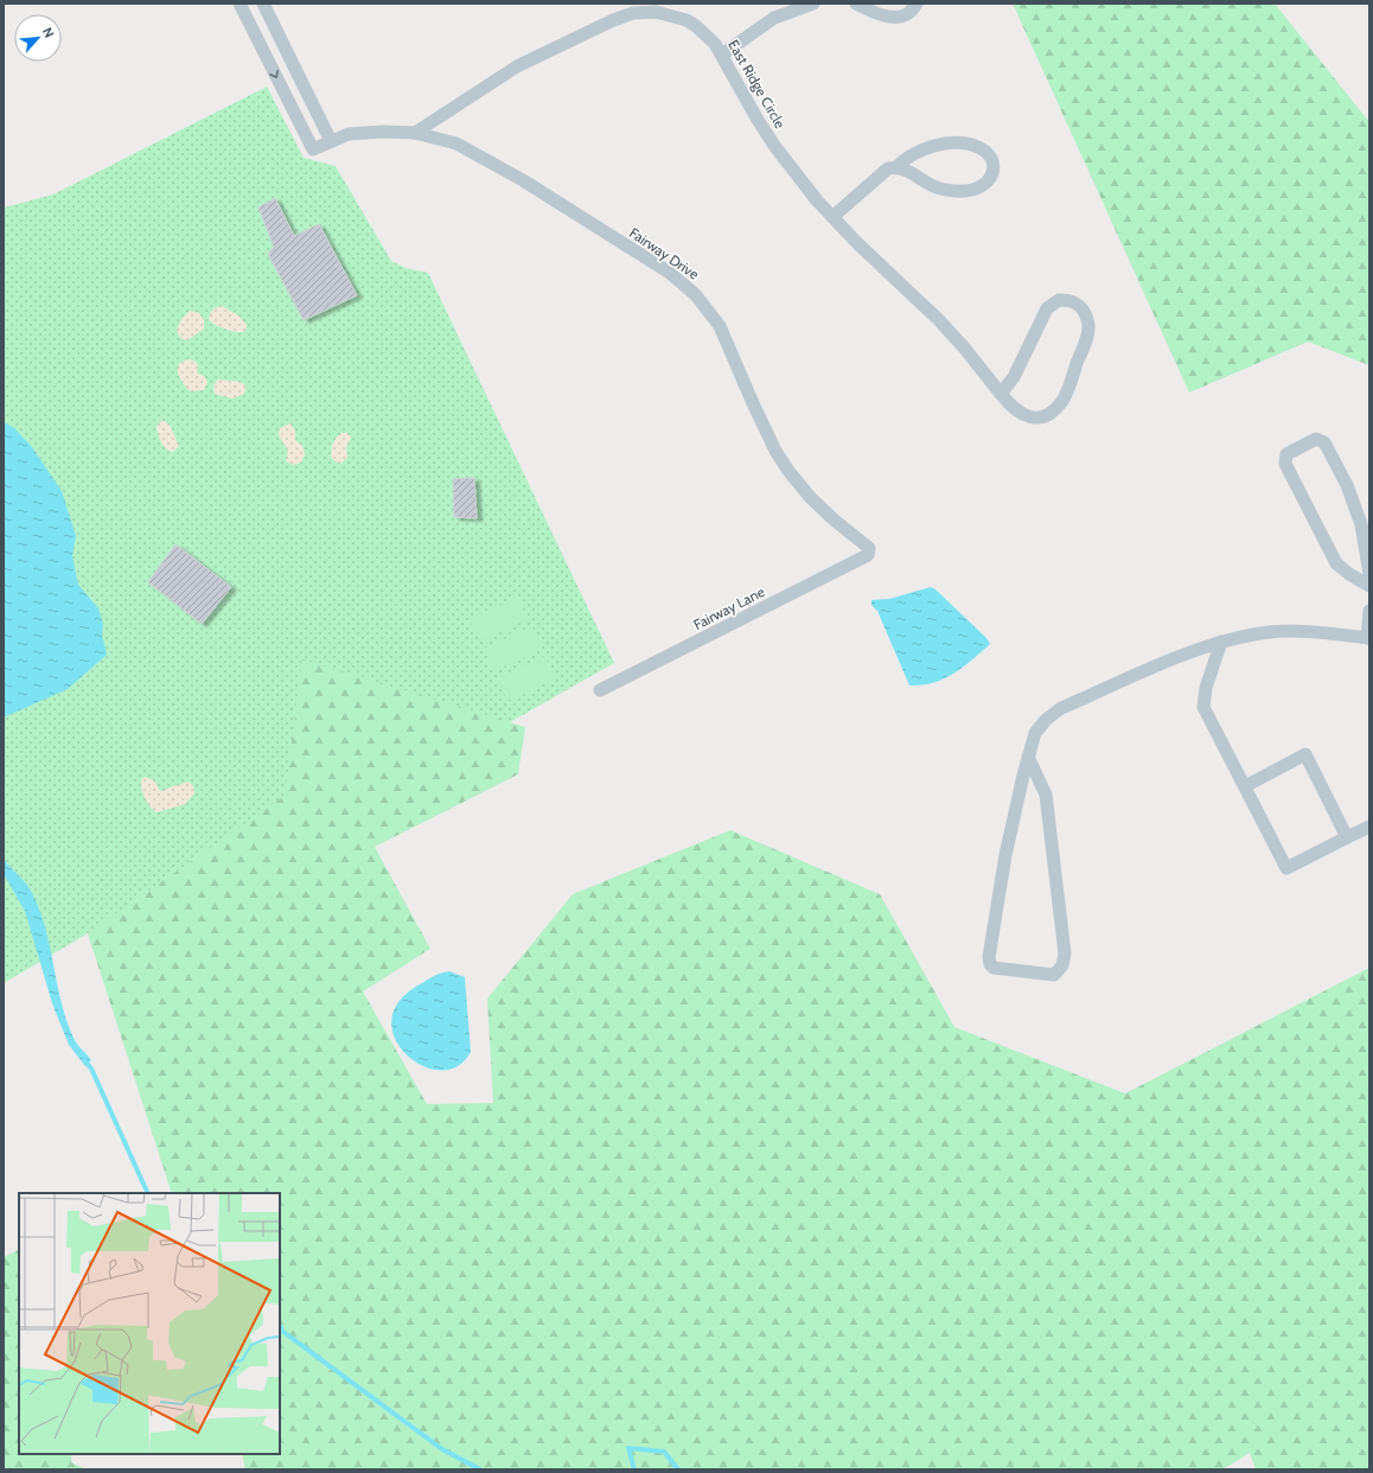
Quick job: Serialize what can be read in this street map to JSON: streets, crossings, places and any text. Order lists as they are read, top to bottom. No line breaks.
{"streets":{"street":["East Ridge Circle","Fairway Drive","Fairway Lane"]},"crossings":[["East Ridge Circle","Fairway Drive"],["Fairway Drive","Fairway Lane"]],"north":"top right"}
